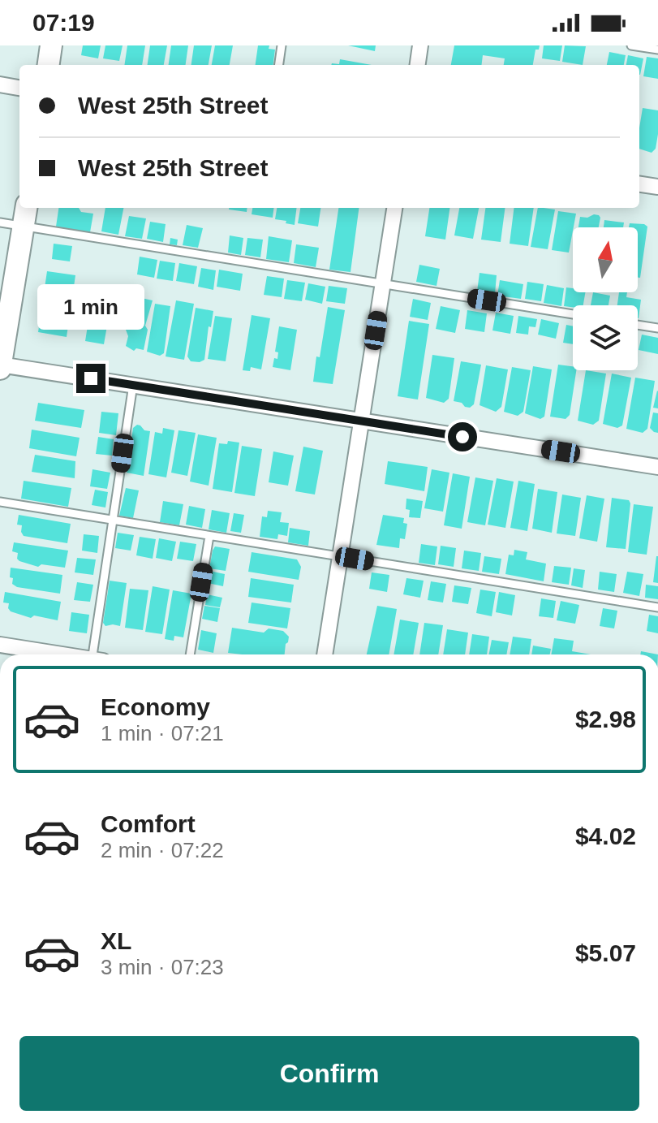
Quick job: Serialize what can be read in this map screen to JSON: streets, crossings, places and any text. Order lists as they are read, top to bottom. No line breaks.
{"north":"top","page":{"status":"07:19","banner":["West 25th Street","West 25th Street"],"bubble":"1 min","list":[{"name":"Economy","note":"1 min · 07:21","value":"$2.98"},{"name":"Comfort","note":"2 min · 07:22","value":"$4.02"},{"name":"XL","note":"3 min · 07:23","value":"$5.07"}],"buttons":"Confirm"}}
